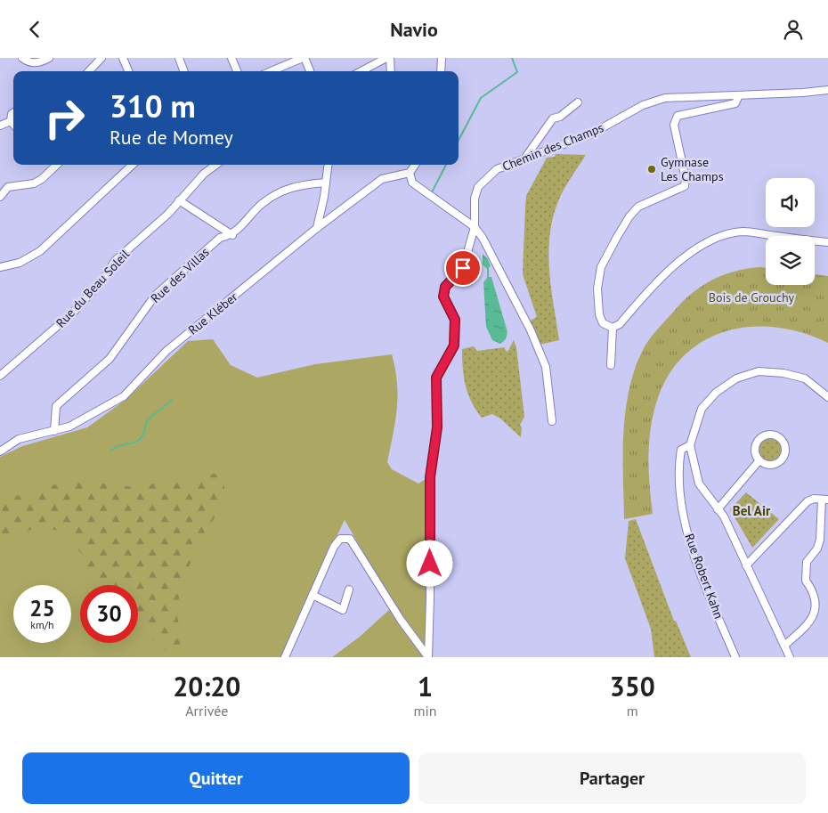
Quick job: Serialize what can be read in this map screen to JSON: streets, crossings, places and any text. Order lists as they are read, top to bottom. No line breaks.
{"streets":{"street":["Chemin des Champs","Rue des Villas","Rue du Beau Soleil","Rue Kléber","Rue Robert Kahn"]},"crossings":[["Rue des Villas","Rue Kléber"]],"districts":["Bel Air"],"parks":["Bois de Grouchy"],"places":["Gymnase Les Champs"],"page":{"header":"Navio","turn":["310 m","Rue de Momey"],"speed":"25 km/h","limit":"30","eta":["20:20","Arrivée","1","min","350","m"],"buttons":["Quitter","Partager"]}}
